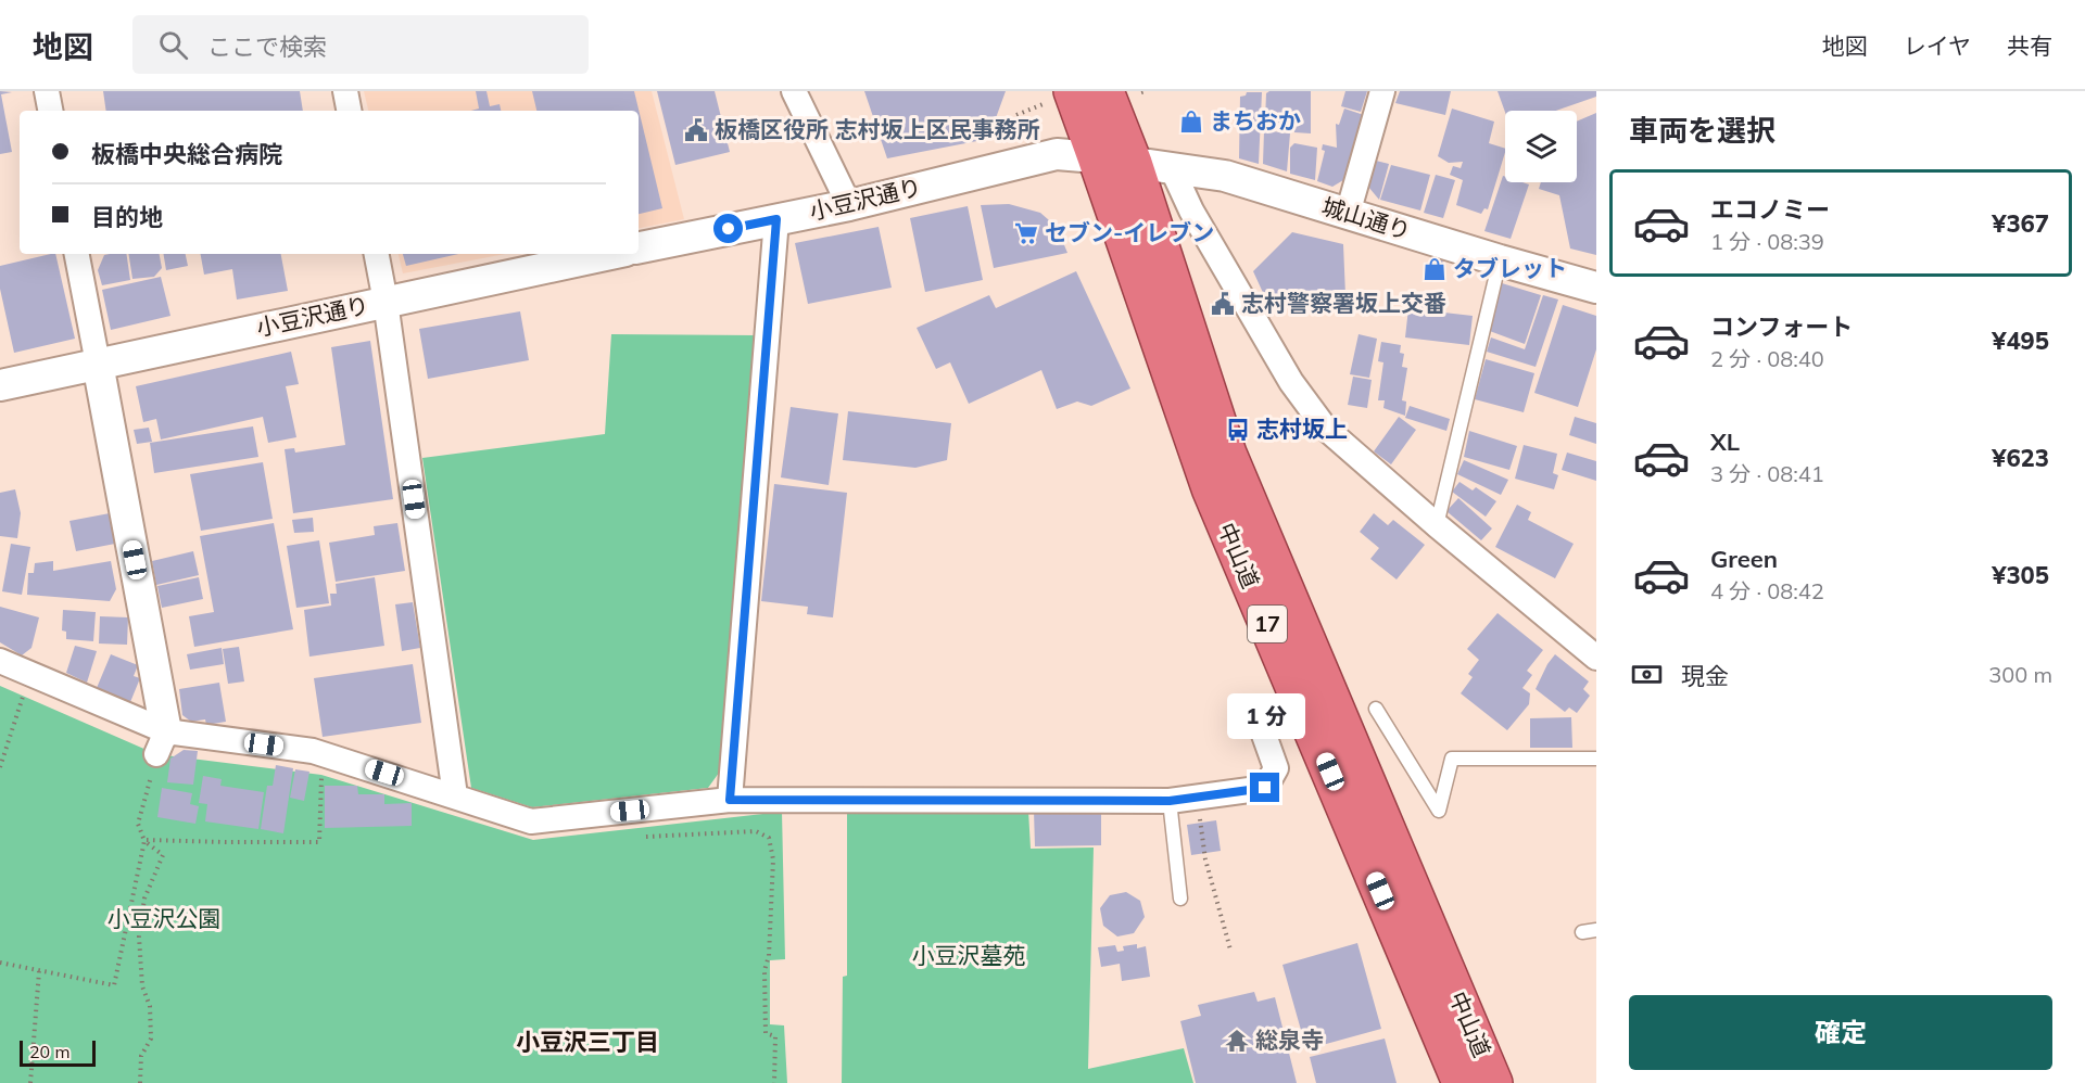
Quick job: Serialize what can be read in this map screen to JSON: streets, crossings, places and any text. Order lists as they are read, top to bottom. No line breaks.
{"streets":{"highway":["中山道","17"],"street":["小豆沢通り","城山通り"]},"crossings":[["小豆沢通り","城山通り"],["小豆沢通り","中山道"],["城山通り","中山道"]],"districts":["小豆沢三丁目"],"parks":["小豆沢公園","小豆沢墓苑"],"places":{"shop":["まちおか","タブレット"],"public building":["板橋区役所 志村坂上区民事務所","志村警察署坂上交番"],"supermarket":["セブン-イレブン"],"bus stop":["志村坂上"],"temple":["総泉寺"]},"scale_bar":"20 m","page":{"header":"地図","search":"ここで検索","nav":["地図","レイヤ","共有"],"heading":"車両を選択","banner":["板橋中央総合病院","目的地"],"list":[{"name":"エコノミー","note":"1 分 · 08:39","value":"¥367"},{"name":"コンフォート","note":"2 分 · 08:40","value":"¥495"},{"name":"XL","note":"3 分 · 08:41","value":"¥623"},{"name":"Green","note":"4 分 · 08:42","value":"¥305"}],"pay":["現金","300 m"],"bubble":"1 分","buttons":"確定","scale":"20 m"}}
